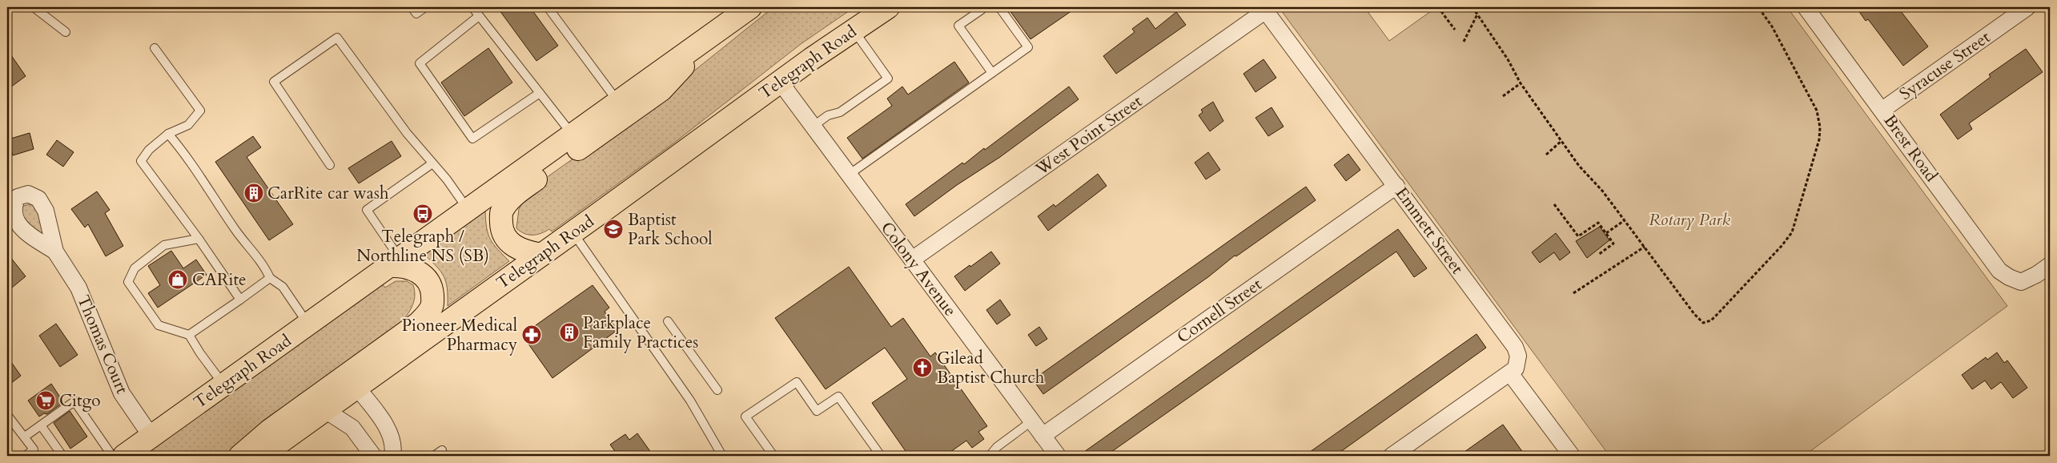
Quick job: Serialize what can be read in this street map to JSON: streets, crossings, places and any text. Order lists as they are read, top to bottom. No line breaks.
{"streets":{"main road":["Telegraph Road"],"street":["Syracuse Street","West Point Street","Brest Road","Emmett Street","Colony Avenue","Cornell Street","Thomas Court"]},"crossings":[["Telegraph Road","Colony Avenue"],["Telegraph Road","Thomas Court"],["Syracuse Street","Brest Road"],["West Point Street","Emmett Street"],["West Point Street","Colony Avenue"],["Emmett Street","Cornell Street"],["Colony Avenue","Cornell Street"]],"parks":["Rotary Park"],"places":{"building":["CarRite car wash","Parkplace Family Practices"],"bus stop":["Telegraph / Northline NS (SB)"],"school or university":["Baptist Park School"],"shop":["CARite"],"pharmacy":["Pioneer Medical Pharmacy"],"church":["Gilead Baptist Church"],"supermarket":["Citgo"]}}
